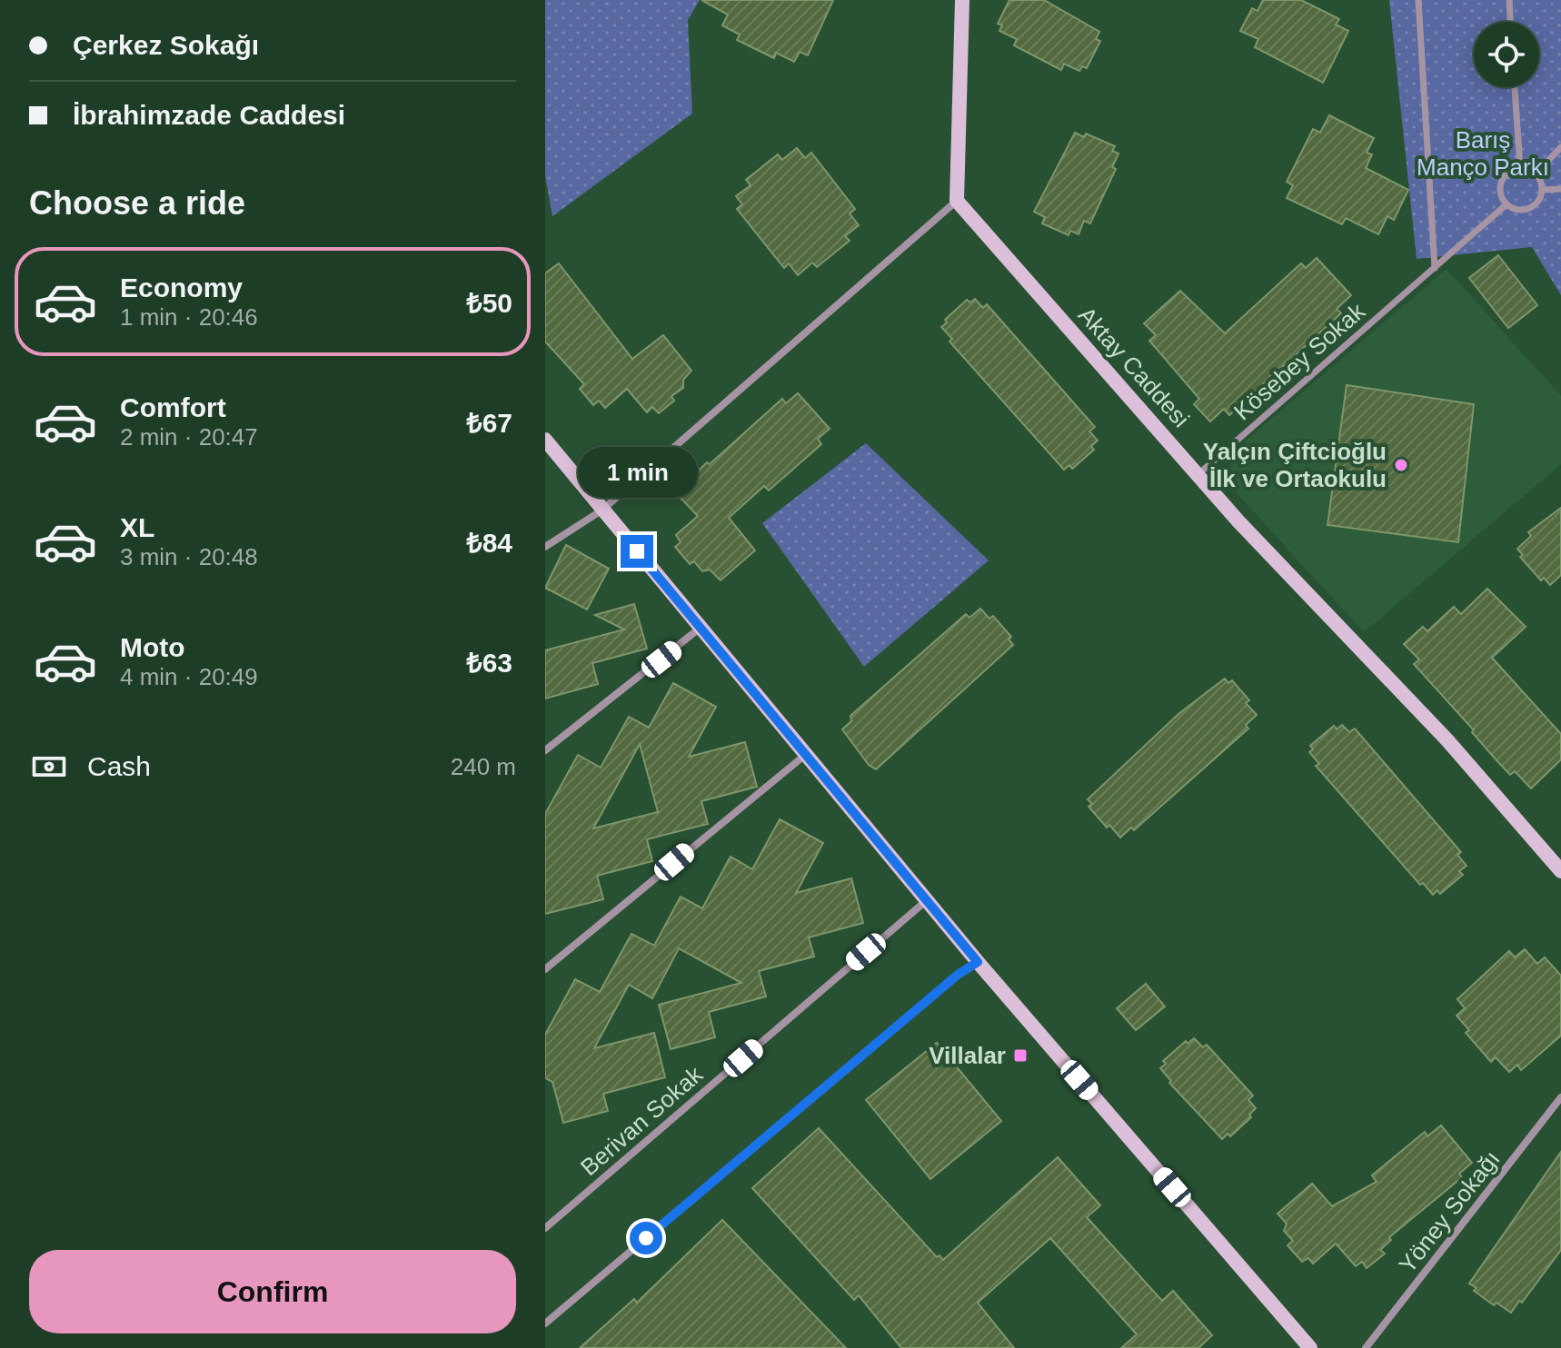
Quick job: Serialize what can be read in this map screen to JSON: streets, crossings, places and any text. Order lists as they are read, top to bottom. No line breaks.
{"streets":{"main road":["Aktay Caddesi"],"street":["Kösebey Sokak","Berivan Sokak","Yöney Sokağı"]},"crossings":[["Kösebey Sokak","Aktay Caddesi"]],"parks":["Barış Manço Parkı"],"places":{"other":["Yalçın Çiftcioğlu İlk ve Ortaokulu"],"transit":["Villalar"]},"page":{"banner":["Çerkez Sokağı","İbrahimzade Caddesi"],"heading":"Choose a ride","list":[{"name":"Economy","note":"1 min · 20:46","value":"₺50"},{"name":"Comfort","note":"2 min · 20:47","value":"₺67"},{"name":"XL","note":"3 min · 20:48","value":"₺84"},{"name":"Moto","note":"4 min · 20:49","value":"₺63"}],"bubble":"1 min","pay":["Cash","240 m"],"buttons":"Confirm"}}
